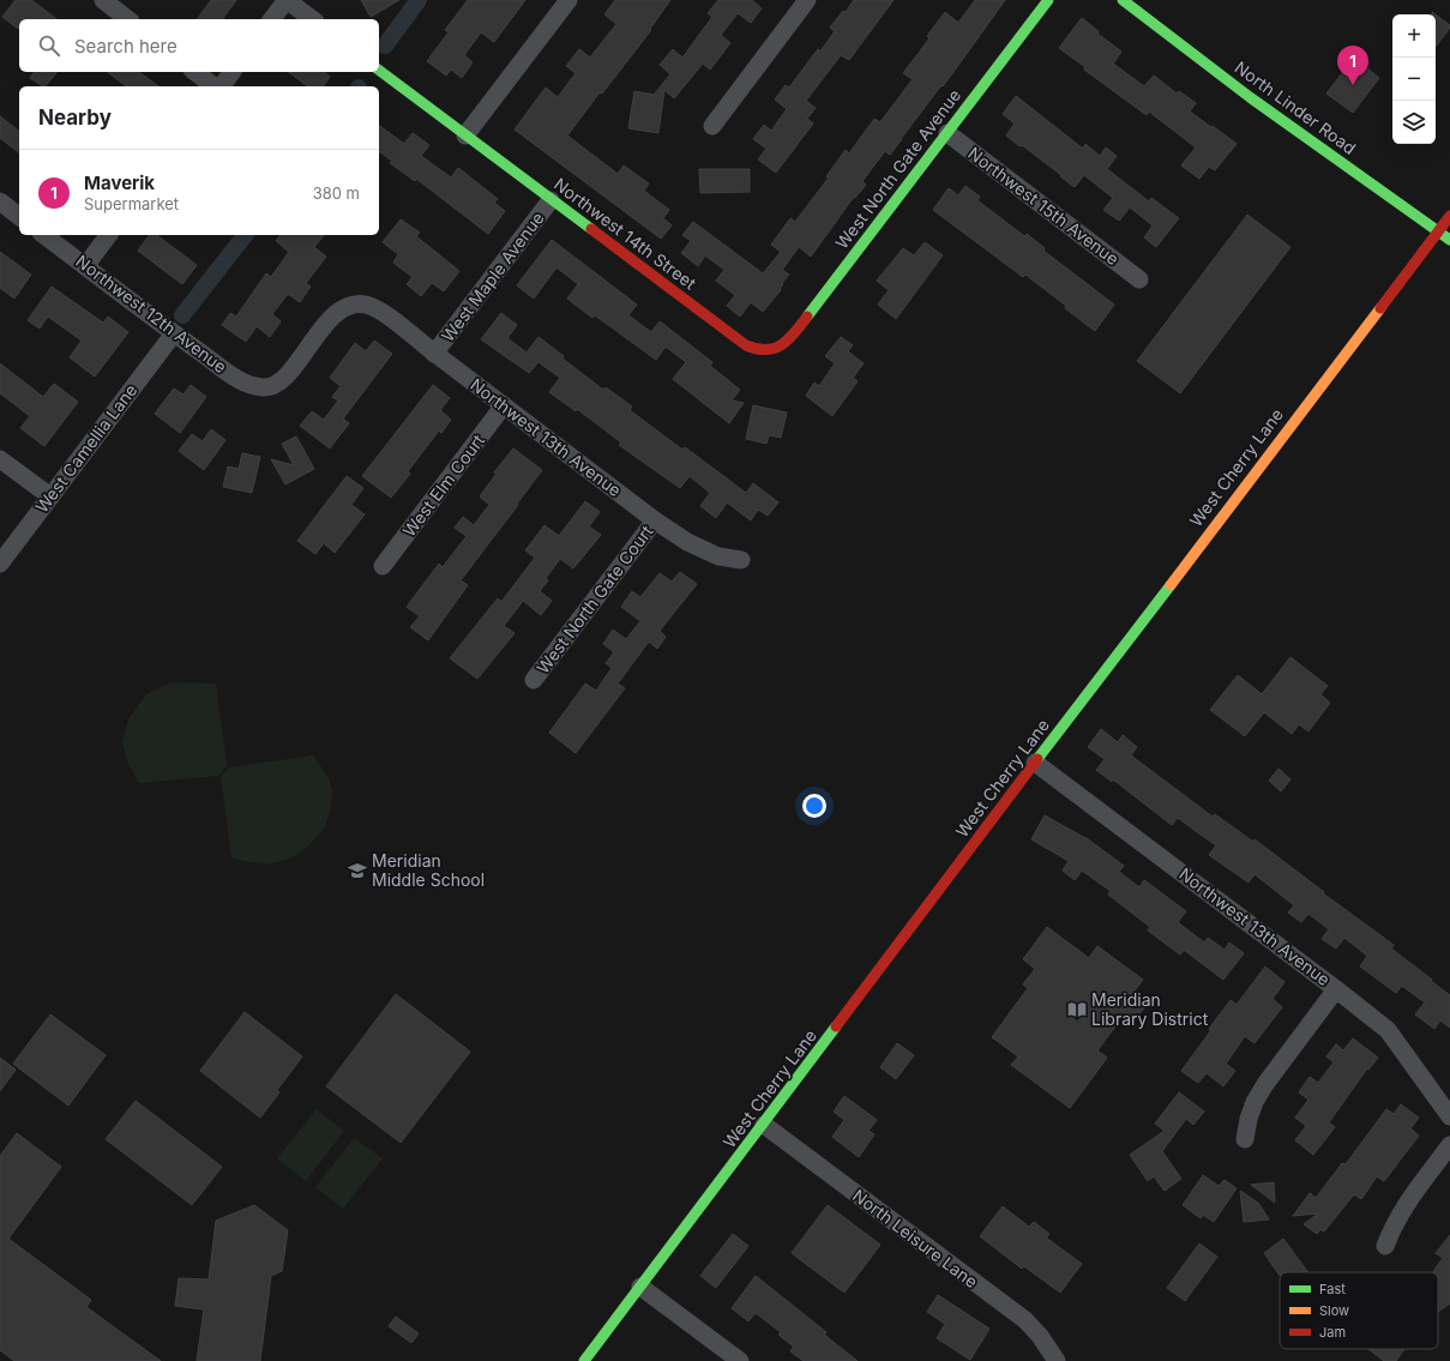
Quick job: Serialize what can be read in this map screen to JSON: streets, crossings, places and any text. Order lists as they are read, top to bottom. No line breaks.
{"streets":{"main road":["North Linder Road","West North Gate Avenue","Northwest 14th Street","West Cherry Lane"],"street":["Northwest 15th Avenue","West Maple Avenue","Northwest 12th Avenue","Northwest 13th Avenue","West Camellia Lane","West Elm Court","West North Gate Court","North Leisure Lane"]},"crossings":[["North Linder Road","West Cherry Lane"],["West North Gate Avenue","Northwest 15th Avenue"],["West North Gate Avenue","Northwest 14th Street"],["Northwest 14th Street","West Maple Avenue"],["West Maple Avenue","Northwest 13th Avenue"],["Northwest 12th Avenue","Northwest 13th Avenue"],["Northwest 12th Avenue","West Camellia Lane"],["Northwest 13th Avenue","West Cherry Lane"],["Northwest 13th Avenue","West Elm Court"],["Northwest 13th Avenue","West North Gate Court"],["West Cherry Lane","North Leisure Lane"]],"places":{"school or university":["Meridian Middle School"],"library":["Meridian Library District"]},"legend":["Fast","Slow","Jam"],"page":{"map_buttons":["+","−"],"search":"Search here","pins":"1","heading":"Nearby","list":[{"mark":"1","name":"Maverik","note":"Supermarket","value":"380 m"}]}}
